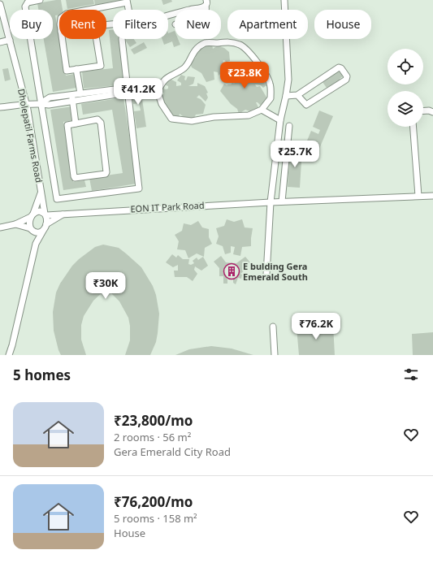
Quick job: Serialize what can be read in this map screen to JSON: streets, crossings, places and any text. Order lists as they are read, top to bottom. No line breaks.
{"streets":{"street":["Dholepatil Farms Road","EON IT Park Road"]},"crossings":[["Dholepatil Farms Road","EON IT Park Road"]],"places":{"building":["E bulding Gera Emerald South"]},"page":{"chip":["Buy","Rent","Filters","New","Apartment","House"],"price":["₹23.8K","₹41.2K","₹25.7K","₹30K","₹76.2K"],"heading":"5 homes","list":[{"name":"₹23,800/mo","note":"2 rooms · 56 m² · Gera Emerald City Road"},{"name":"₹76,200/mo","note":"5 rooms · 158 m² · House"}]}}
